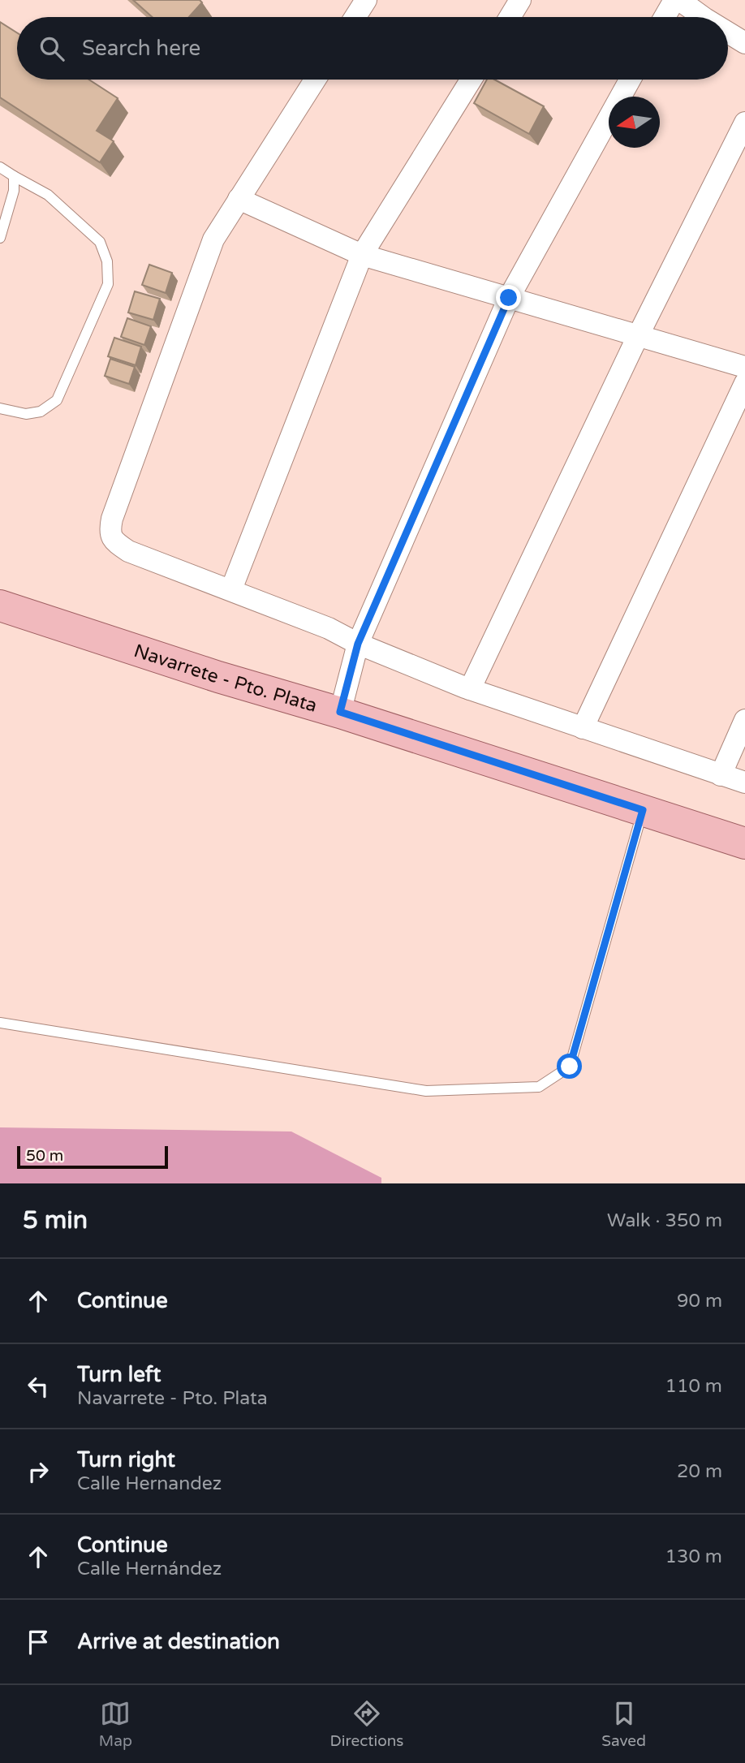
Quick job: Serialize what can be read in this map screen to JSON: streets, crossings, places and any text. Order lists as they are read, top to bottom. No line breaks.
{"streets":{"main road":["Navarrete - Pto. Plata"]},"scale_bar":"50 m","north":"left","page":{"search":"Search here","scale":"50 m","heading":["5 min","Walk · 350 m"],"list":[["Continue","90 m"],["Turn left","Navarrete - Pto. Plata","110 m"],["Turn right","Calle Hernandez","20 m"],["Continue","Calle Hernández","130 m"],"Arrive at destination"],"nav":["Map","Directions","Saved"]}}
